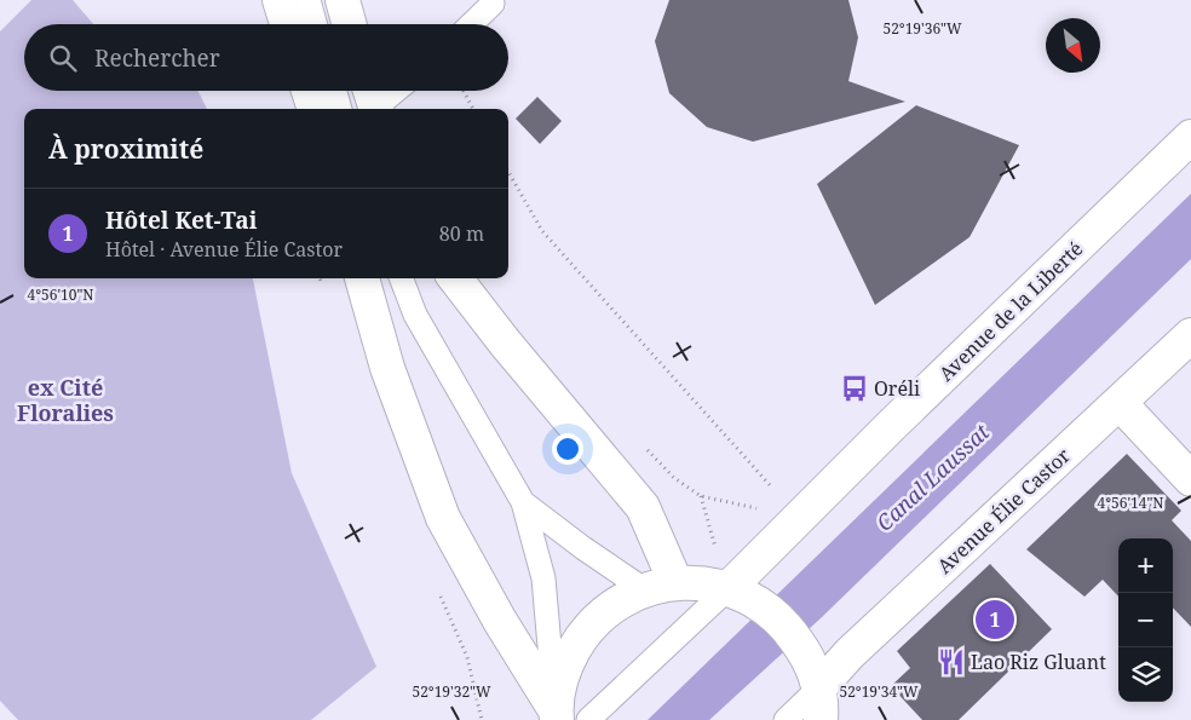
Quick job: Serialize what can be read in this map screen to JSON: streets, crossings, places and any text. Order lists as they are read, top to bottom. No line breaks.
{"streets":{"main road":["Avenue de la Liberté","Avenue Élie Castor"]},"districts":["ex Cité Floralies"],"water":["Canal Laussat"],"places":{"bus stop":["Oréli"],"restaurant":["Lao Riz Gluant"]},"north":"bottom right","page":{"search":"Rechercher","heading":"À proximité","list":[{"mark":"1","name":"Hôtel Ket-Tai","note":"Hôtel · Avenue Élie Castor","value":"80 m"}],"map_buttons":["+","−"],"pins":"1"},"coordinates":["52°19'36\"W","4°56'10\"N","4°56'14\"N","52°19'32\"W","52°19'34\"W"]}
